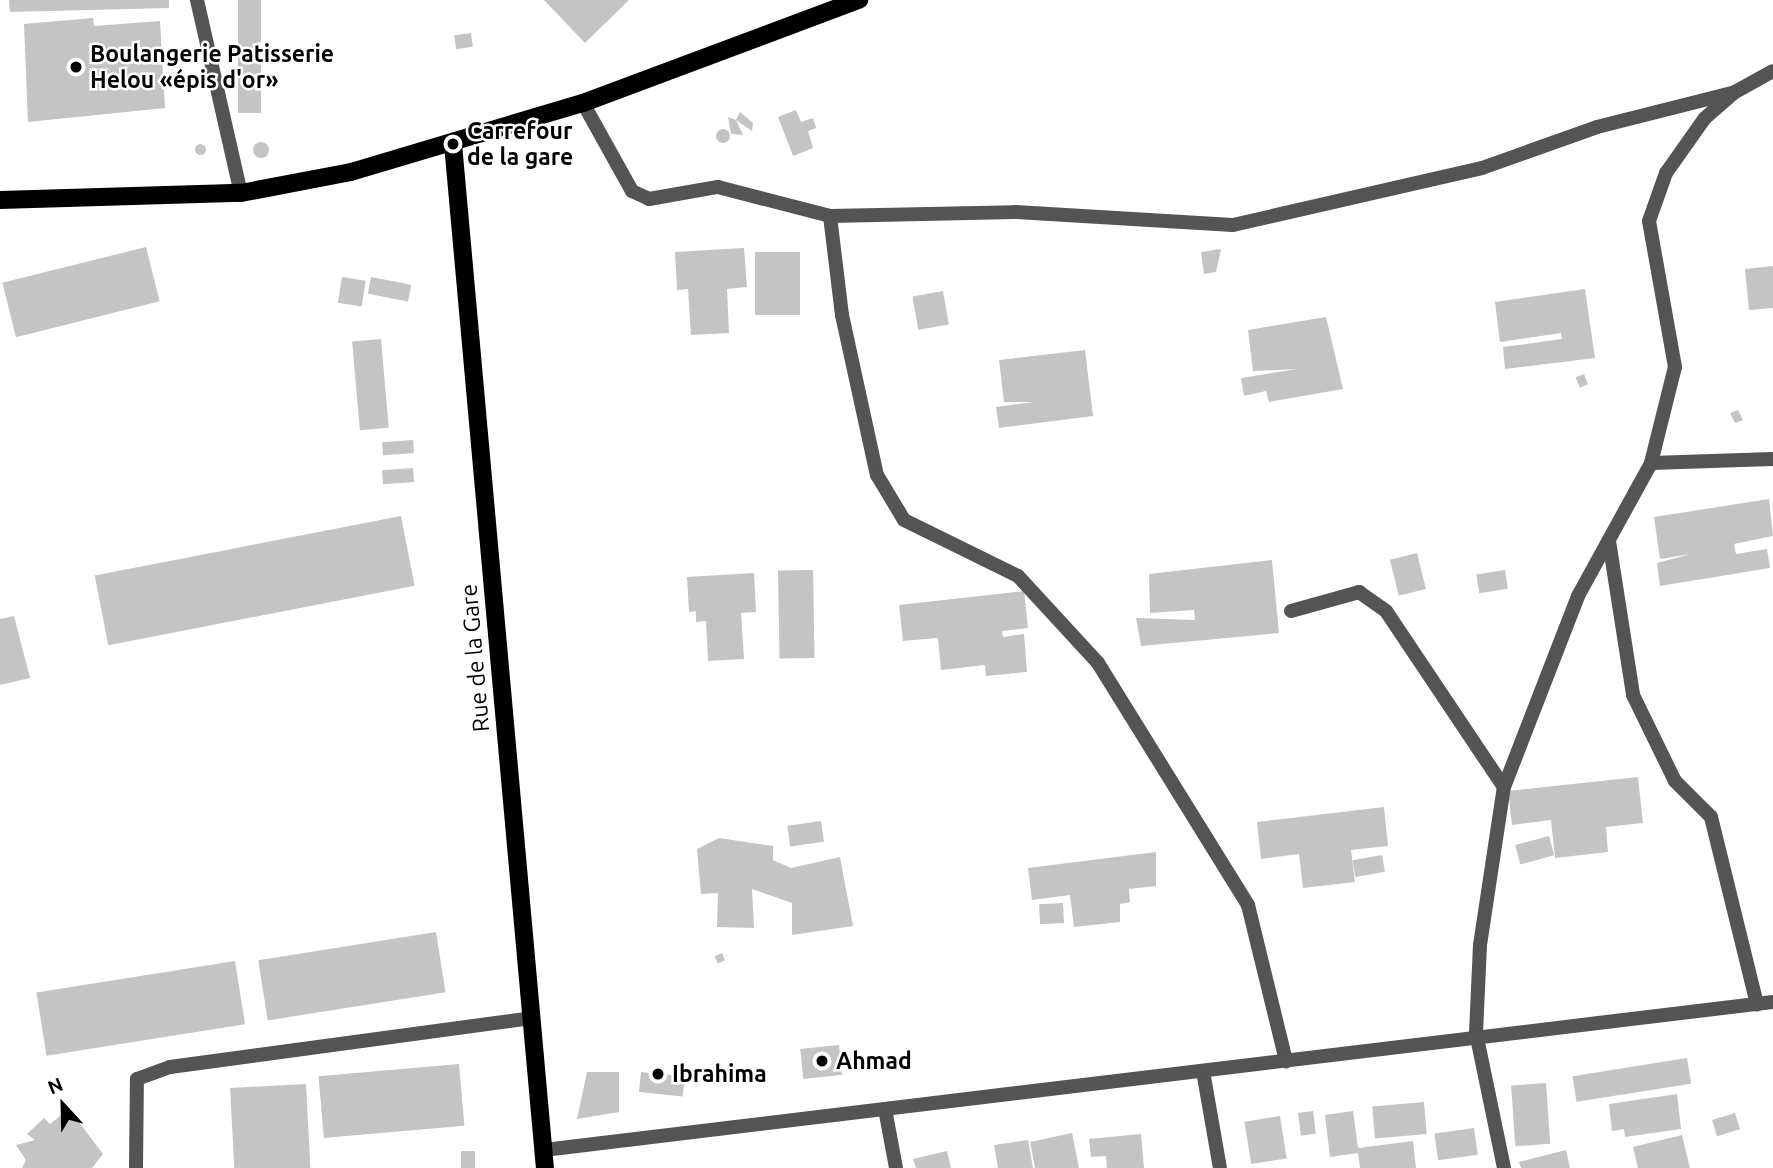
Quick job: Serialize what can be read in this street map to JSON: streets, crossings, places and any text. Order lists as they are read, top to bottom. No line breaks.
{"streets":{"main road":["Rue de la Gare"]},"places":["Boulangerie Patisserie Helou «épis d'or»","Carrefour de la gare","Ahmad","Ibrahima"],"north":"top"}
